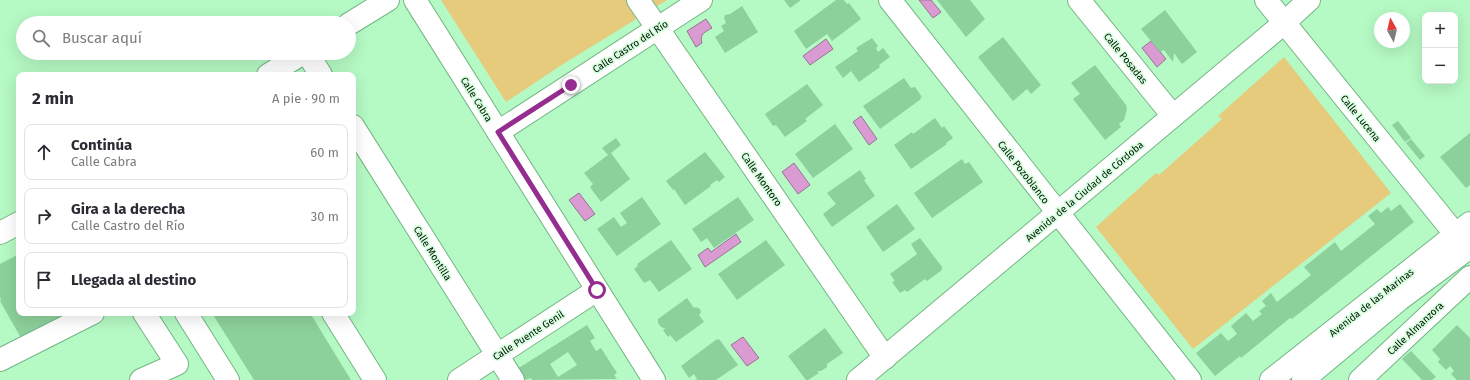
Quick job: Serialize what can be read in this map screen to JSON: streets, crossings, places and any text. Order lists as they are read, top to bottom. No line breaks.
{"streets":{"street":["Calle Castro del Río","Calle Posadas","Calle Cabra","Calle Lucena","Calle Pozoblanco","Calle Montoro","Avenida de la Ciudad de Córdoba","Calle Montilla","Avenida de las Marinas","Calle Almanzora","Calle Puente Genil"]},"crossings":[["Calle Castro del Río","Calle Cabra"],["Calle Castro del Río","Calle Montoro"],["Calle Posadas","Avenida de la Ciudad de Córdoba"],["Calle Cabra","Calle Puente Genil"],["Calle Lucena","Avenida de la Ciudad de Córdoba"],["Calle Lucena","Avenida de las Marinas"],["Calle Pozoblanco","Avenida de la Ciudad de Córdoba"],["Calle Montoro","Avenida de la Ciudad de Córdoba"],["Calle Montilla","Calle Puente Genil"]],"north":"top","page":{"map_buttons":["+","−"],"search":"Buscar aquí","heading":["2 min","A pie · 90 m"],"list":[["Continúa","Calle Cabra","60 m"],["Gira a la derecha","Calle Castro del Río","30 m"],"Llegada al destino"]}}
